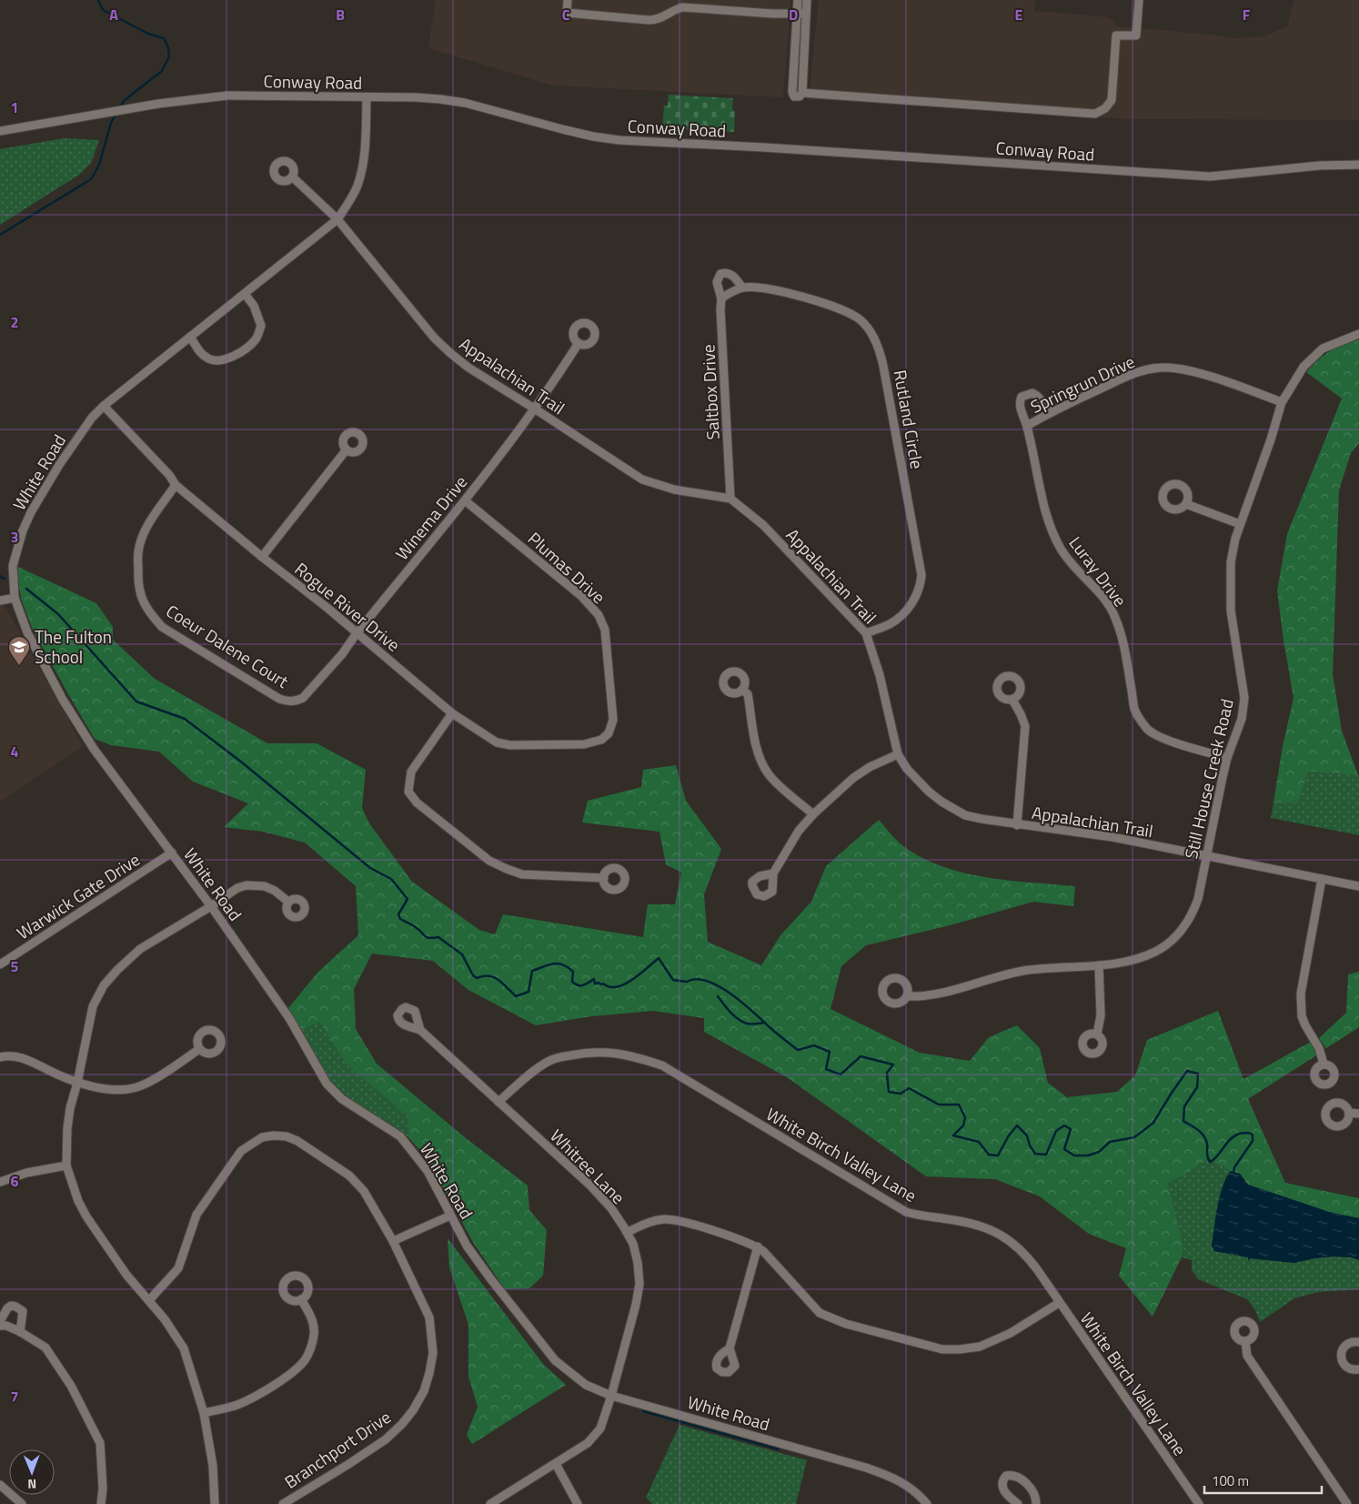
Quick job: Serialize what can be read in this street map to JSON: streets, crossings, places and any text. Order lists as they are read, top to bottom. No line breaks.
{"streets":{"street":["Conway Road","Appalachian Trail","Springrun Drive","Saltbox Drive","Rutland Circle","White Road","Winema Drive","Plumas Drive","Luray Drive","Rogue River Drive","Coeur Dalene Court","Still House Creek Road","Warwick Gate Drive","White Birch Valley Lane","Whitree Lane","Branchport Drive"]},"crossings":[["Conway Road","White Road"],["Appalachian Trail","Saltbox Drive"],["Appalachian Trail","Rutland Circle"],["Appalachian Trail","White Road"],["Appalachian Trail","Winema Drive"],["Appalachian Trail","Still House Creek Road"],["Springrun Drive","Luray Drive"],["Springrun Drive","Still House Creek Road"],["Saltbox Drive","Rutland Circle"],["White Road","Rogue River Drive"],["White Road","Warwick Gate Drive"],["White Road","Whitree Lane"],["Winema Drive","Plumas Drive"],["Winema Drive","Rogue River Drive"],["Winema Drive","Coeur Dalene Court"],["Plumas Drive","Rogue River Drive"],["Luray Drive","Still House Creek Road"],["Rogue River Drive","Coeur Dalene Court"],["White Birch Valley Lane","Whitree Lane"]],"places":{"school or university":["The Fulton School"]},"scale_bar":"100 m","north":"bottom","grid":{"columns":["A","B","C","D","E","F"],"rows":["1","2","3","4","5","6","7"]}}
